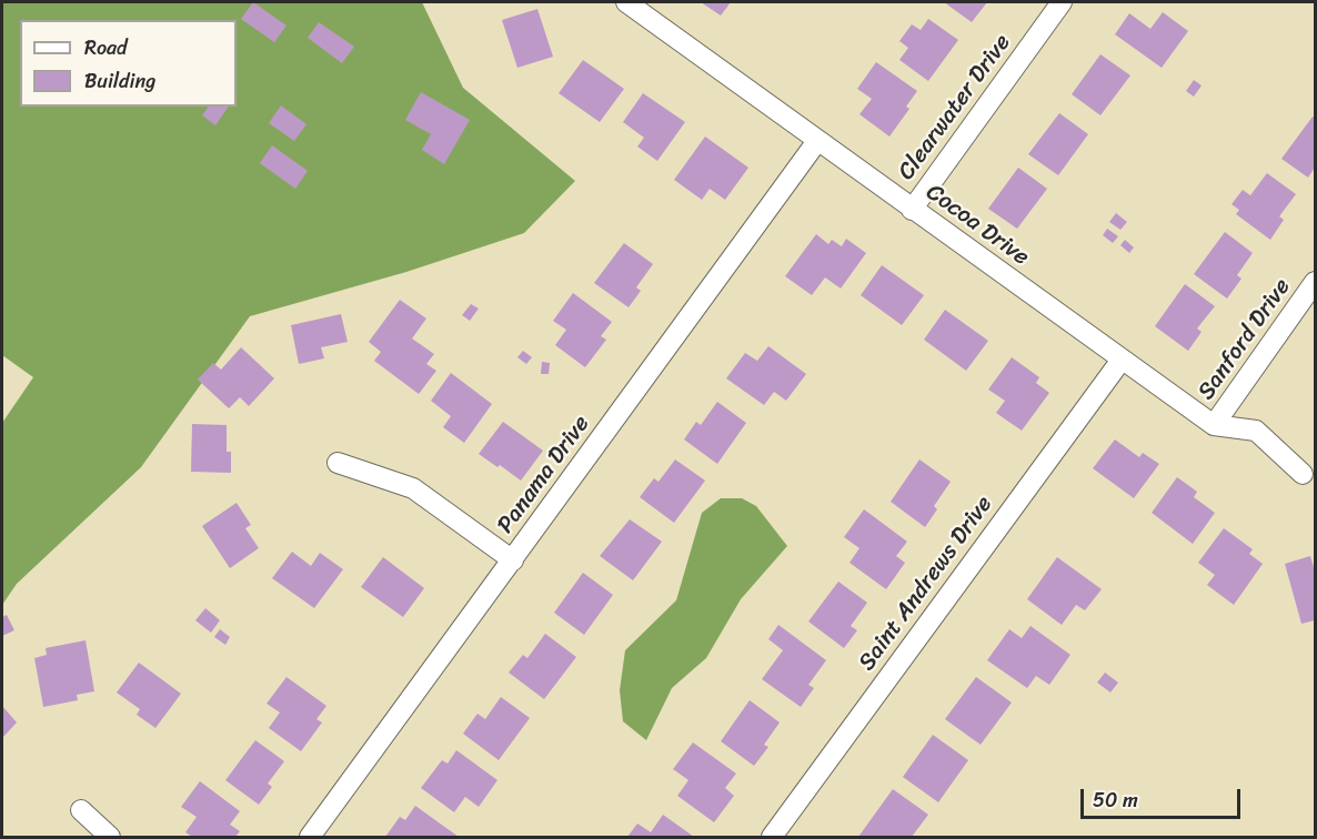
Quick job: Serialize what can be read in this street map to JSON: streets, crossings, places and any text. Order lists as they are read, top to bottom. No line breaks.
{"streets":{"street":["Clearwater Drive","Cocoa Drive","Sanford Drive","Panama Drive","Saint Andrews Drive"]},"crossings":[["Clearwater Drive","Cocoa Drive"],["Cocoa Drive","Sanford Drive"],["Cocoa Drive","Panama Drive"],["Cocoa Drive","Saint Andrews Drive"]],"legend":["Road","Building"],"scale_bar":"50 m"}
